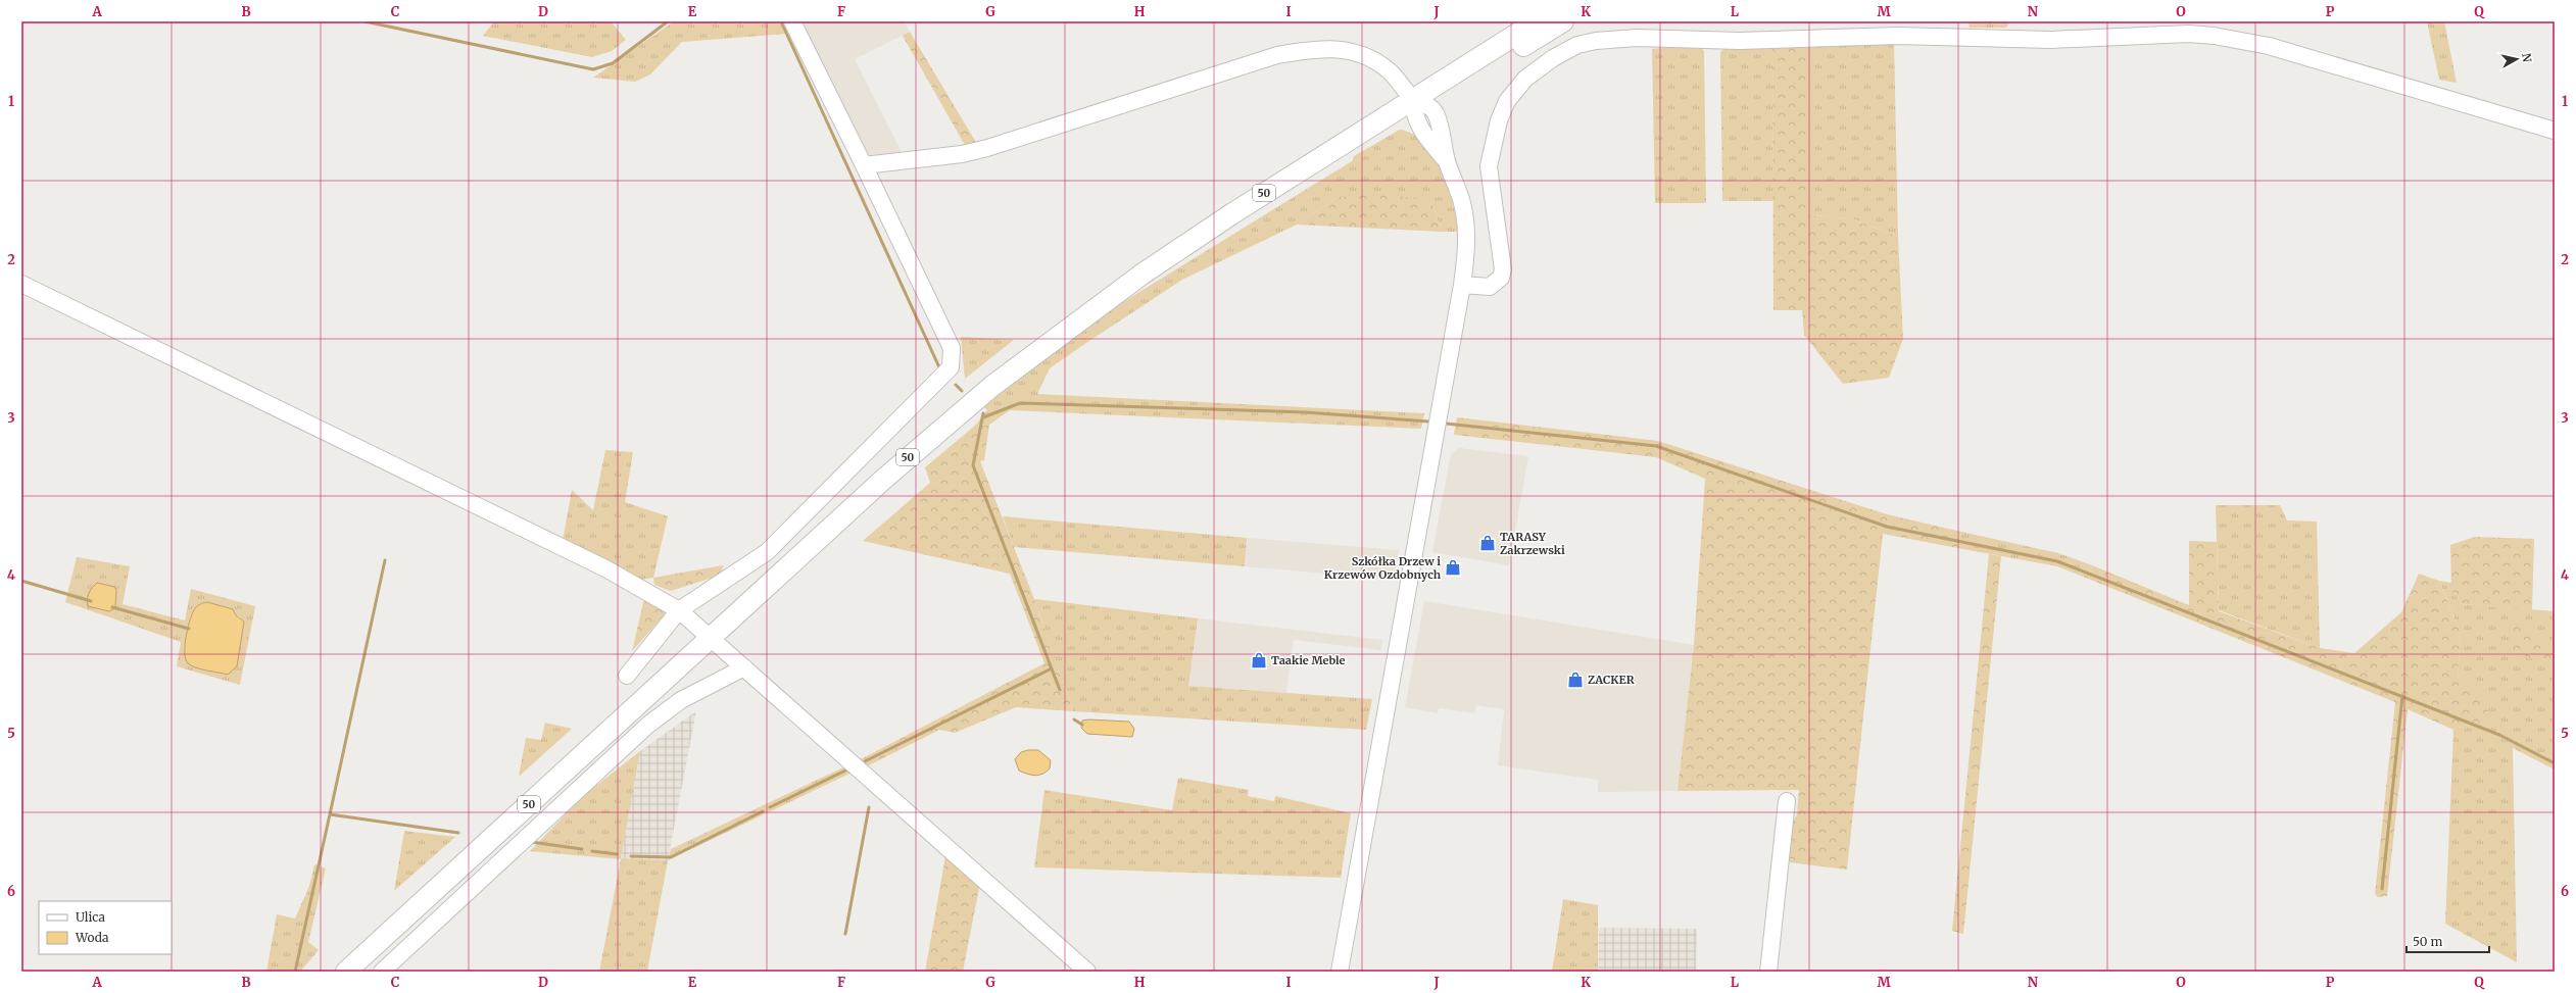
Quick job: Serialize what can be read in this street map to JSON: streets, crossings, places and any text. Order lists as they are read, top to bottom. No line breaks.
{"streets":{"main road":["50"]},"places":{"shop":["TARASY Zakrzewski","Szkółka Drzew i Krzewów Ozdobnych","Taakie Meble","ZACKER"]},"legend":["Ulica","Woda"],"scale_bar":"50 m","north":"right","grid":{"columns":["A","B","C","D","E","F","G","H","I","J","K","L","M","N","O","P","Q"],"rows":["1","2","3","4","5","6"]}}
